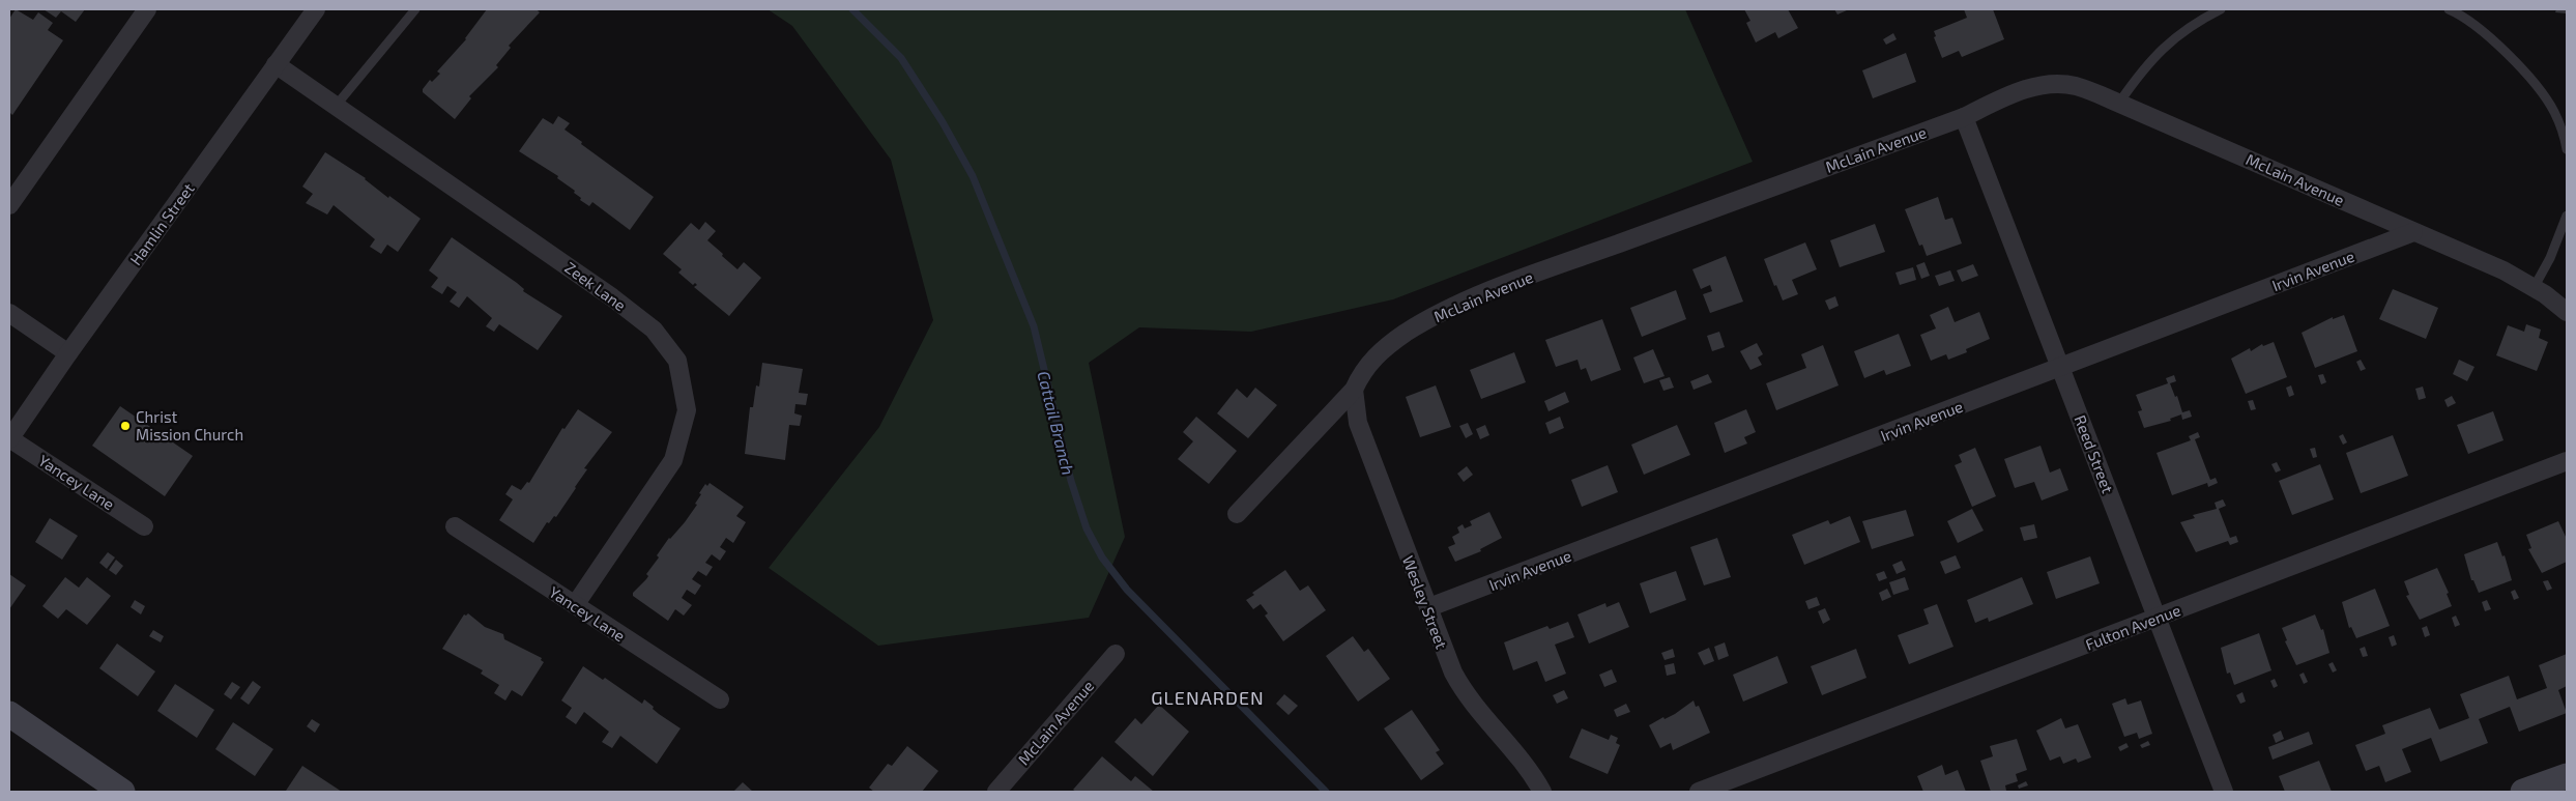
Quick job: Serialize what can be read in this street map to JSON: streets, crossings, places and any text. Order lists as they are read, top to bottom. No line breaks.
{"streets":{"street":["McLain Avenue","Hamlin Street","Irvin Avenue","Zeek Lane","Reed Street","Yancey Lane","Wesley Street","Fulton Avenue"]},"crossings":[["McLain Avenue","Irvin Avenue"],["McLain Avenue","Reed Street"],["McLain Avenue","Wesley Street"],["Hamlin Street","Zeek Lane"],["Hamlin Street","Yancey Lane"],["Irvin Avenue","Reed Street"],["Irvin Avenue","Wesley Street"],["Zeek Lane","Yancey Lane"],["Reed Street","Fulton Avenue"]],"districts":["GLENARDEN"],"water":["Cattail Branch"],"places":["Christ Mission Church"]}
